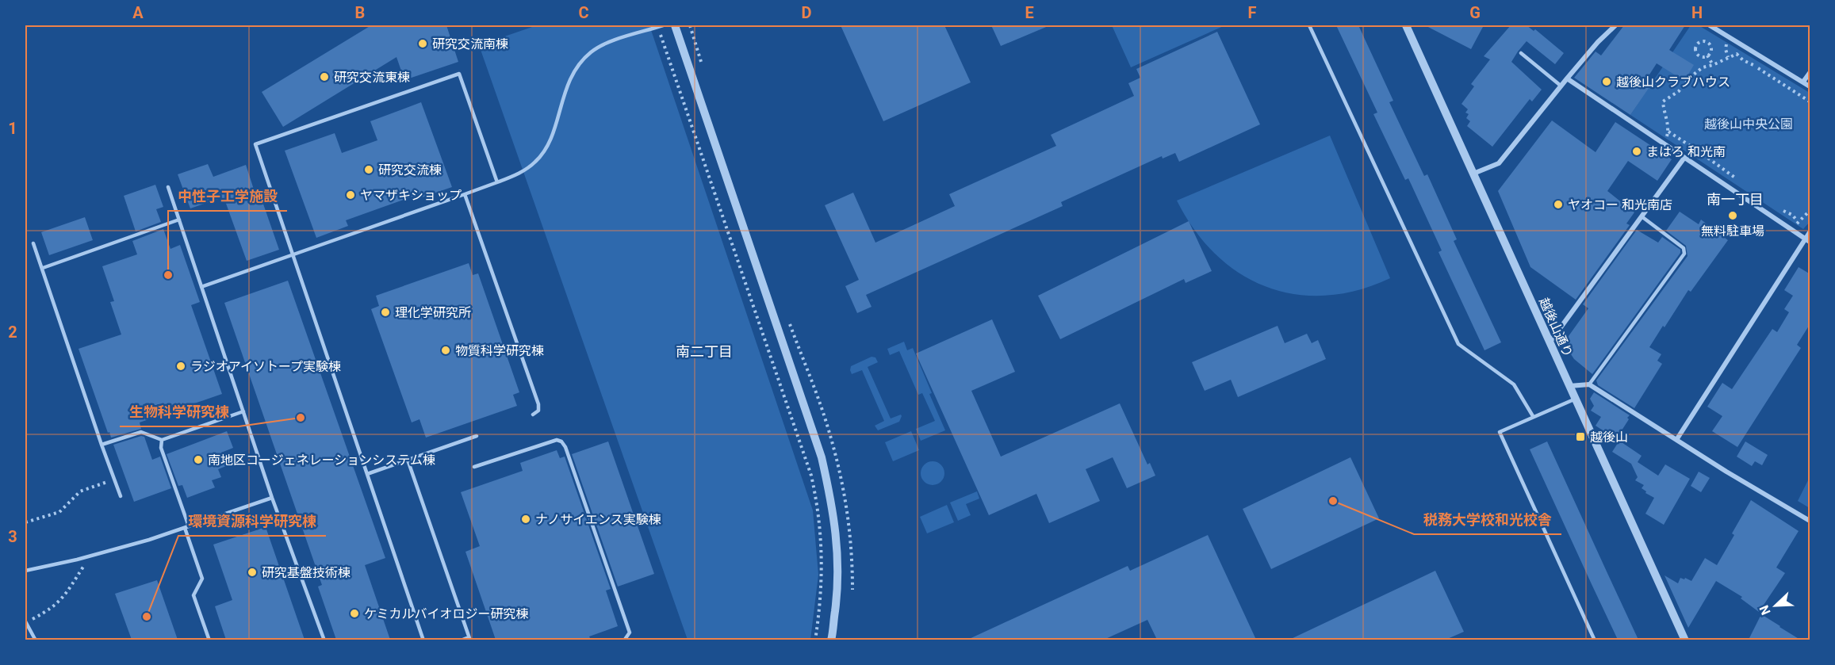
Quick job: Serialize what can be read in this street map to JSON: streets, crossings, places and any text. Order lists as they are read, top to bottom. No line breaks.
{"streets":{"street":["越後山通り"]},"districts":["南一丁目","南二丁目"],"parks":["越後山中央公園"],"places":{"other":["研究交流南棟","研究交流東棟","越後山クラブハウス","まはろ 和光南","研究交流棟","ヤマザキショップ","ヤオコー 和光南店","無料駐車場","中性子工学施設","理化学研究所","物質科学研究棟","ラジオアイソトープ実験棟","生物科学研究棟","南地区コージェネレーションシステム棟","税務大学校和光校舎","ナノサイエンス実験棟","研究基盤技術棟","ケミカルバイオロジー研究棟","環境資源科学研究棟"],"transit":["越後山"]},"north":"bottom left","grid":{"columns":["A","B","C","D","E","F","G","H"],"rows":["1","2","3"]}}
